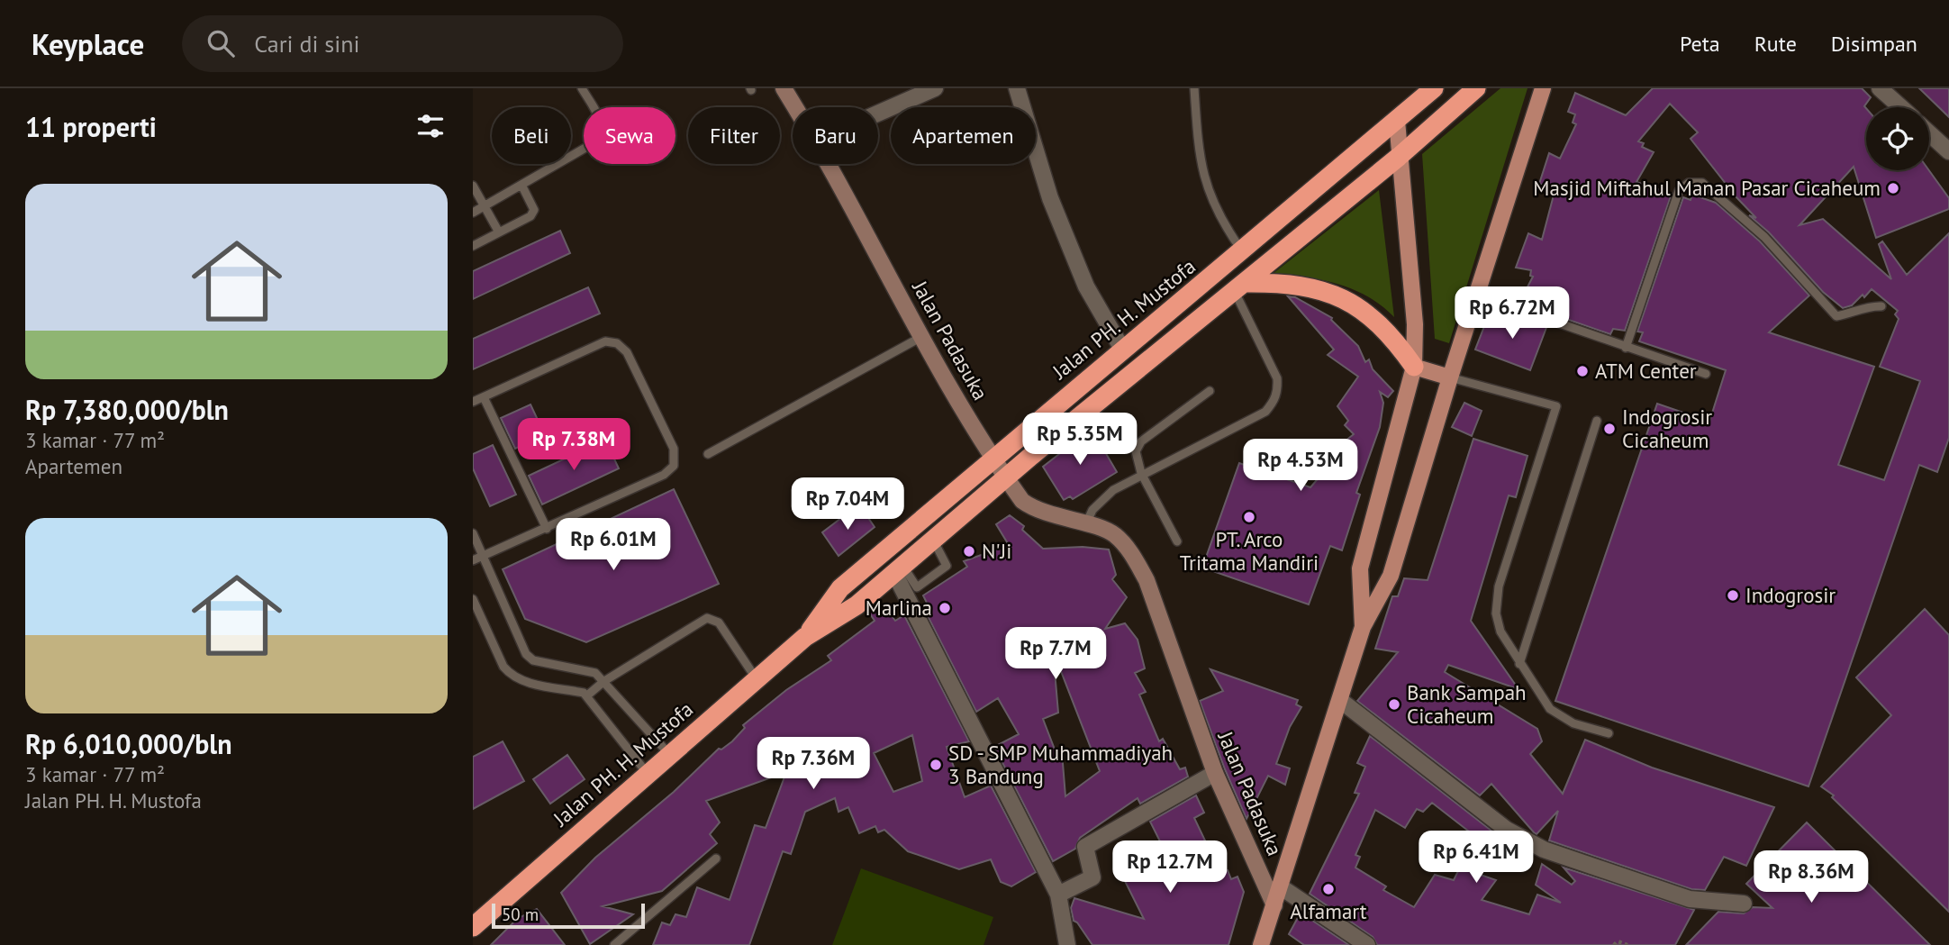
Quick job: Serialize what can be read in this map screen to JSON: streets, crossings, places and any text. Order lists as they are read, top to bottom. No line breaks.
{"streets":{"highway":["Jalan PH. H. Mustofa"],"street":["Jalan Padasuka"]},"crossings":[["Jalan PH. H. Mustofa","Jalan Padasuka"]],"places":["Masjid Miftahul Manan Pasar Cicaheum","ATM Center","Indogrosir Cicaheum","PT. Arco Tritama Mandiri","N'Ji","Indogrosir","Marlina","Bank Sampah Cicaheum","SD - SMP Muhammadiyah 3 Bandung","Alfamart"],"scale_bar":"50 m","page":{"header":"Keyplace","search":"Cari di sini","nav":["Peta","Rute","Disimpan"],"heading":"11 properti","chip":["Beli","Sewa","Filter","Baru","Apartemen"],"list":[{"name":"Rp 7,380,000/bln","note":"3 kamar · 77 m² · Apartemen"},{"name":"Rp 6,010,000/bln","note":"3 kamar · 77 m² · Jalan PH. H. Mustofa"}],"price":["Rp 6.72M","Rp 5.35M","Rp 7.38M","Rp 4.53M","Rp 7.04M","Rp 6.01M","Rp 7.7M","Rp 7.36M","Rp 6.41M","Rp 12.7M","Rp 8.36M"],"scale":"50 m"}}
